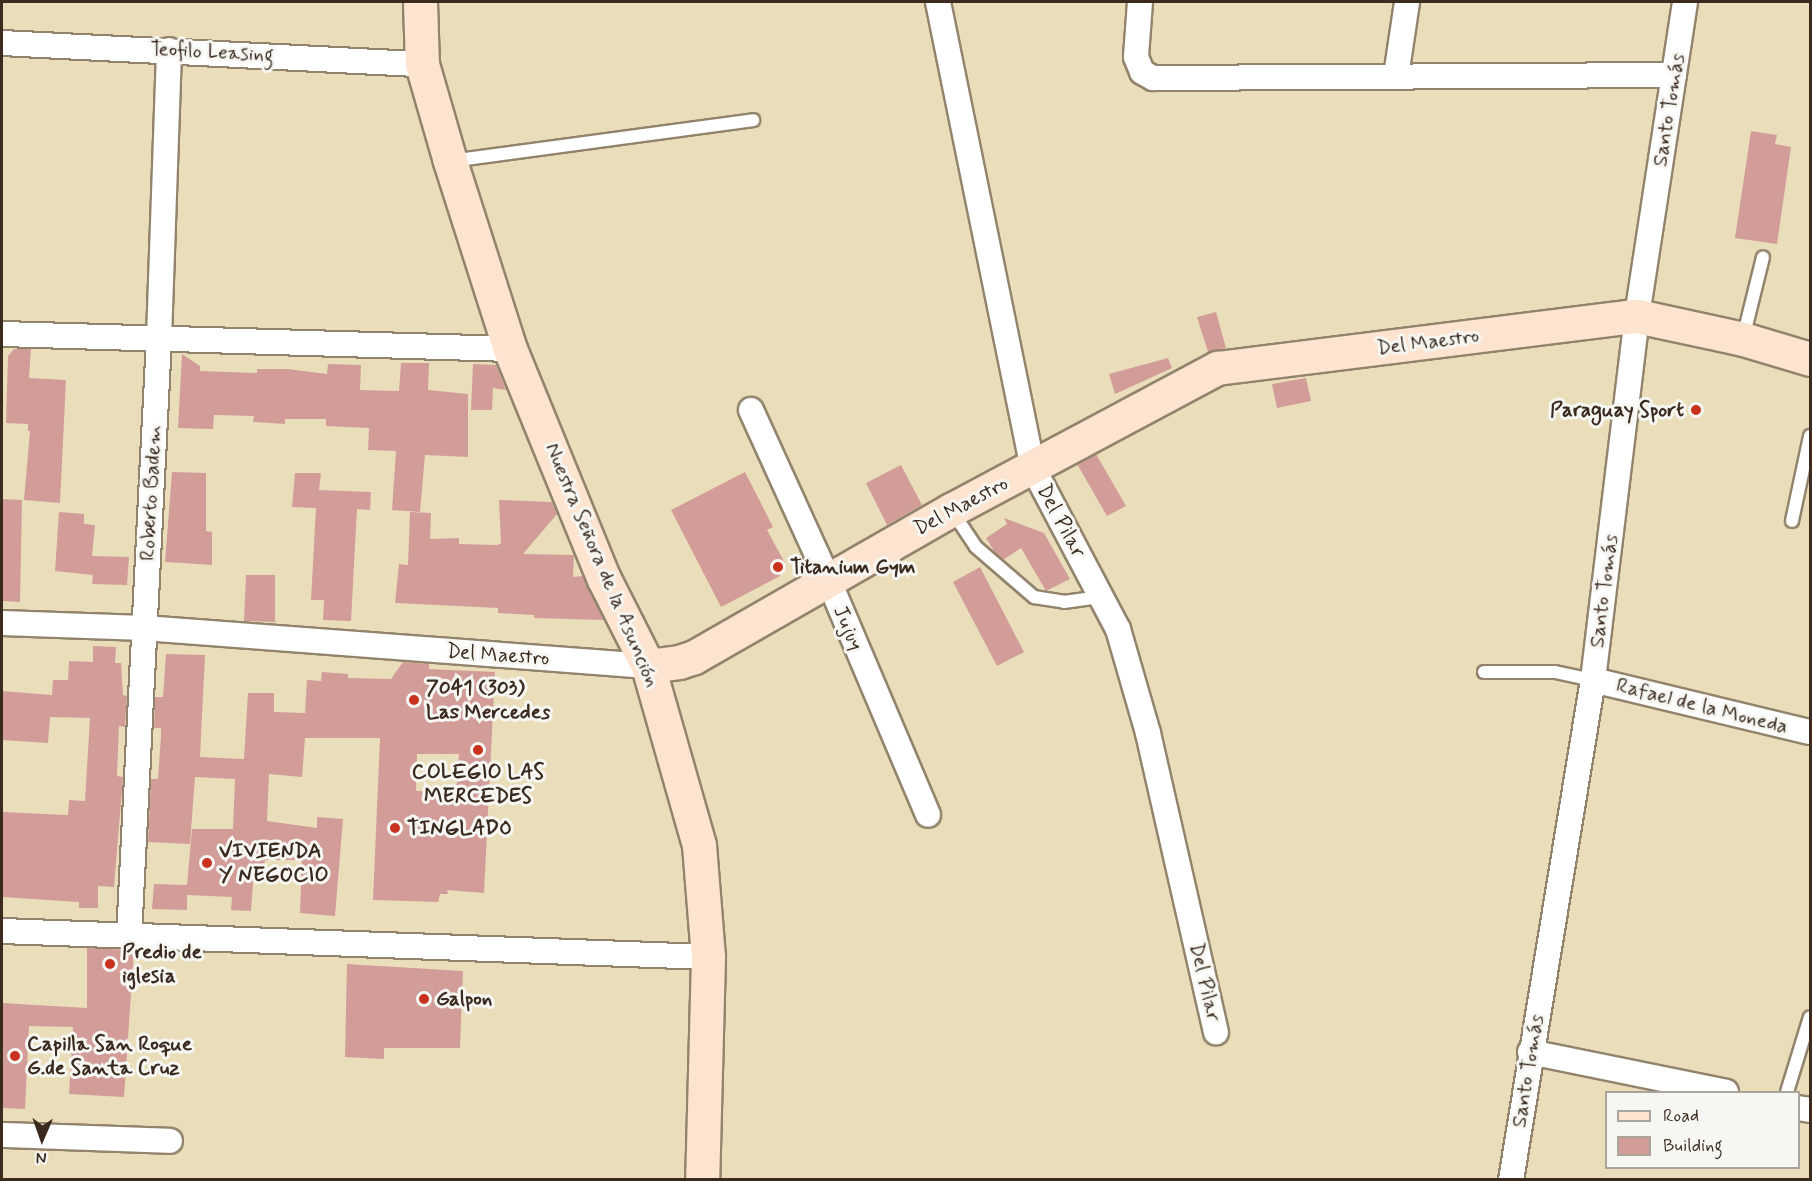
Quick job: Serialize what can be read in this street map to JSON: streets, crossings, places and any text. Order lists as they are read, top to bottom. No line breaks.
{"streets":{"street":["Teofilo Leasing","Santo Tomás","Del Maestro","Roberto Badem","Del Pilar","Nuestra Señora de la Asunción","Jujuy","Rafael de la Moneda"]},"crossings":[["Teofilo Leasing","Roberto Badem"],["Teofilo Leasing","Nuestra Señora de la Asunción"],["Santo Tomás","Del Maestro"],["Santo Tomás","Rafael de la Moneda"],["Del Maestro","Roberto Badem"],["Del Maestro","Del Pilar"],["Del Maestro","Nuestra Señora de la Asunción"],["Del Maestro","Jujuy"]],"places":["Paraguay Sport","Titanium Gym","7041 (303) Las Mercedes","COLEGIO LAS MERCEDES","TINGLADO","VIVIENDA Y NEGOCIO","Predio de iglesia","Galpon","Capilla San Roque G.de Santa Cruz"],"legend":["Road","Building"],"north":"bottom"}
